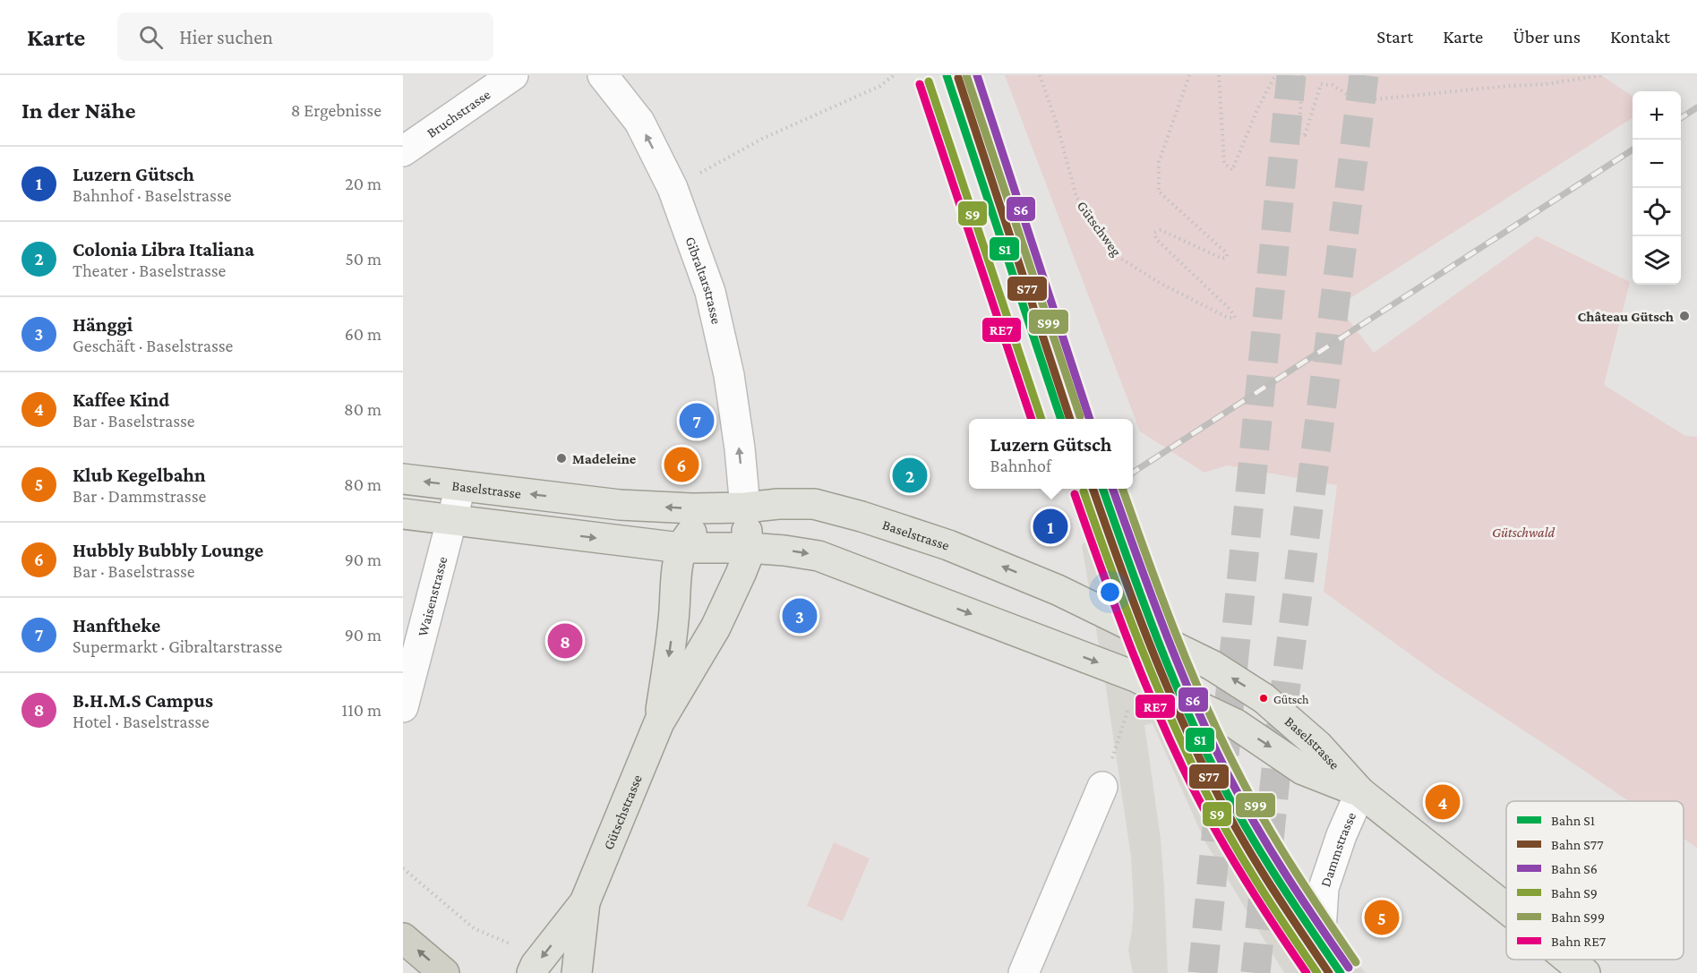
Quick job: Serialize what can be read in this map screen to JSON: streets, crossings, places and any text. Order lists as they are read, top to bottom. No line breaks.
{"streets":{"main road":["Baselstrasse","Gütschstrasse"],"street":["Bruchstrasse","Gibraltarstrasse","Waisenstrasse","Dammstrasse"],"path":["Gütschweg"]},"crossings":[["Gibraltarstrasse","Baselstrasse"],["Baselstrasse","Waisenstrasse"],["Baselstrasse","Dammstrasse"]],"one_way":["Gibraltarstrasse"],"parks":["Gütschwald"],"places":["Château Gütsch","Madeleine","Gütsch"],"lines":["rail line S1","rail line S6","rail line S99","rail line S77","rail line S9","rail line RE7"],"legend":["Bahn S1","Bahn S77","Bahn S6","Bahn S9","Bahn S99","Bahn RE7"],"page":{"header":"Karte","search":"Hier suchen","nav":["Start","Karte","Über uns","Kontakt"],"heading":["In der Nähe","8 Ergebnisse"],"map_buttons":["+","−"],"list":[{"mark":"1","name":"Luzern Gütsch","note":"Bahnhof · Baselstrasse","value":"20 m"},{"mark":"2","name":"Colonia Libra Italiana","note":"Theater · Baselstrasse","value":"50 m"},{"mark":"3","name":"Hänggi","note":"Geschäft · Baselstrasse","value":"60 m"},{"mark":"4","name":"Kaffee Kind","note":"Bar · Baselstrasse","value":"80 m"},{"mark":"5","name":"Klub Kegelbahn","note":"Bar · Dammstrasse","value":"80 m"},{"mark":"6","name":"Hubbly Bubbly Lounge","note":"Bar · Baselstrasse","value":"90 m"},{"mark":"7","name":"Hanftheke","note":"Supermarkt · Gibraltarstrasse","value":"90 m"},{"mark":"8","name":"B.H.M.S Campus","note":"Hotel · Baselstrasse","value":"110 m"}],"pins":["7","6","2","1","3","8","4","5"],"popup":["Luzern Gütsch","Bahnhof"]}}
